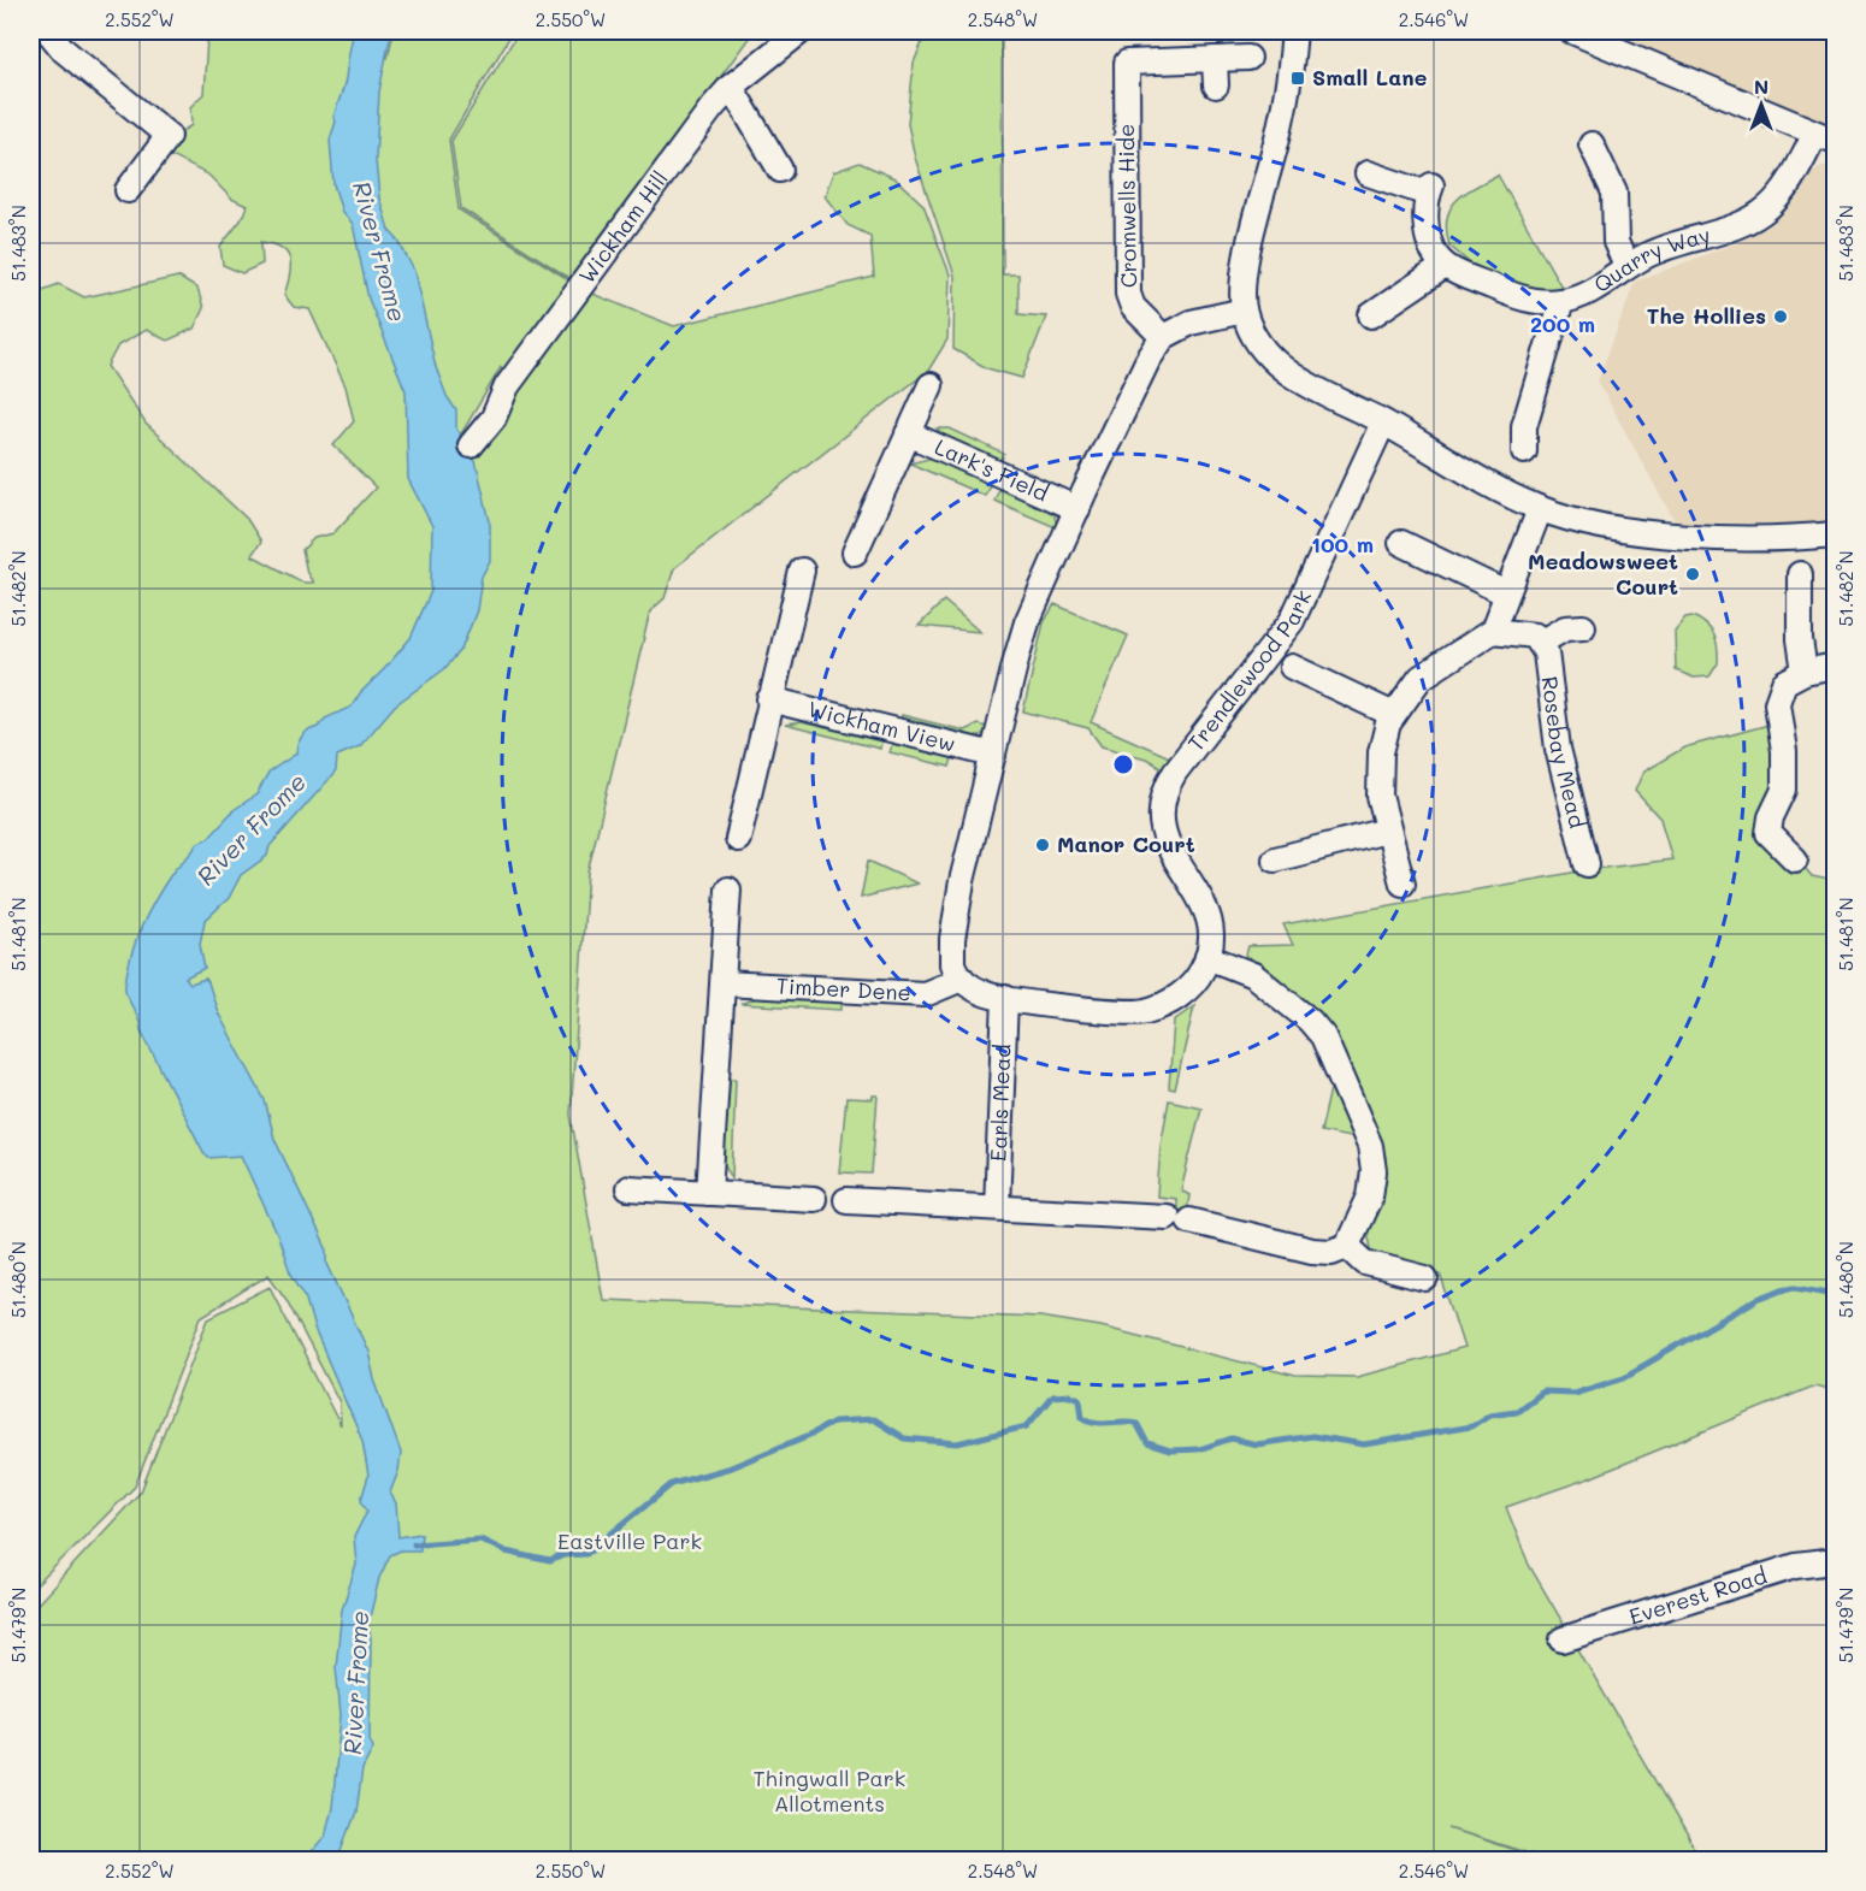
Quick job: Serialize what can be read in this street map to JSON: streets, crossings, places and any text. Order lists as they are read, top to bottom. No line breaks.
{"streets":{"street":["Cromwells Hide","Wickham Hill","Quarry Way","Lark's Field","Trendlewood Park","Wickham View","Rosebay Mead","Timber Dene","Earls Mead","Everest Road"]},"water":["River Frome"],"parks":["Eastville Park","Thingwall Park Allotments"],"places":{"transit":["Small Lane"],"other":["The Hollies","Meadowsweet Court","Manor Court"]},"north":"top","coordinates":["2.552°W","2.550°W","2.548°W","2.546°W","51.483°N","51.482°N","51.481°N","51.480°N","51.479°N"],"rings":["200 m","100 m"]}
